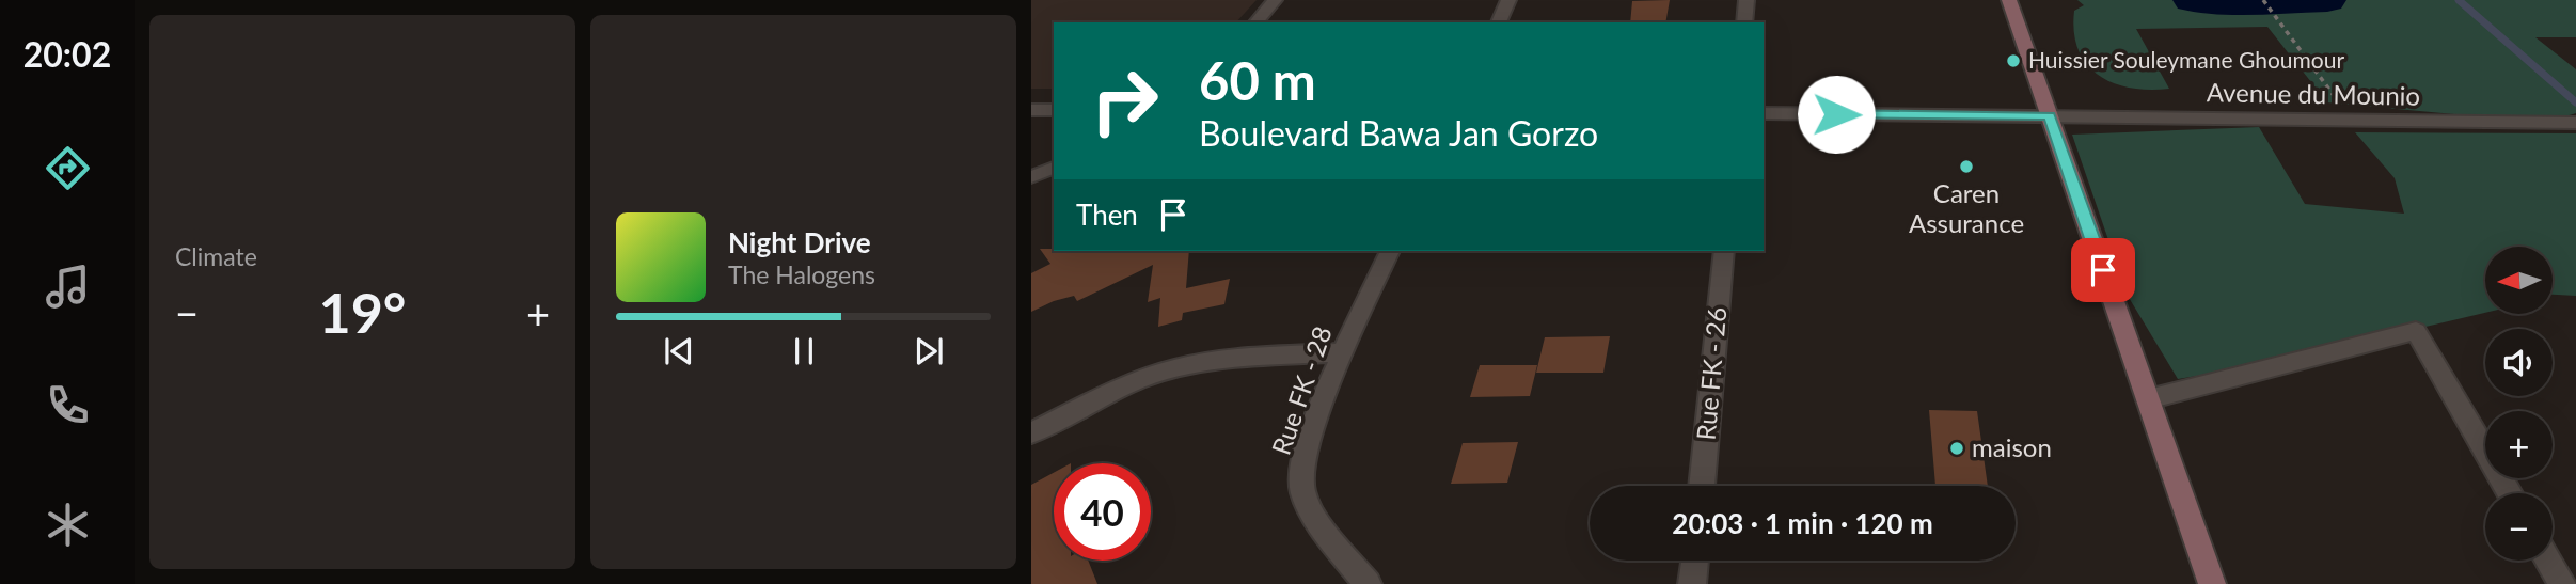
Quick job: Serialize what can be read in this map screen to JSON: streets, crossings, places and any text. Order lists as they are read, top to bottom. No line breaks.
{"streets":{"street":["Avenue du Mounio","Rue FK - 26","Rue FK - 28"]},"places":["Huissier Souleymane Ghoumour","Caren Assurance","maison"],"north":"left","page":{"tabs":"20:02","tile":"Climate","turn":["60 m","Boulevard Bawa Jan Gorzo"],"then":"Then","song":["Night Drive","The Halogens"],"map_buttons":["+","−"],"heat":["−","19°","+"],"limit":"40","trip":"20:03 · 1 min · 120 m"}}
